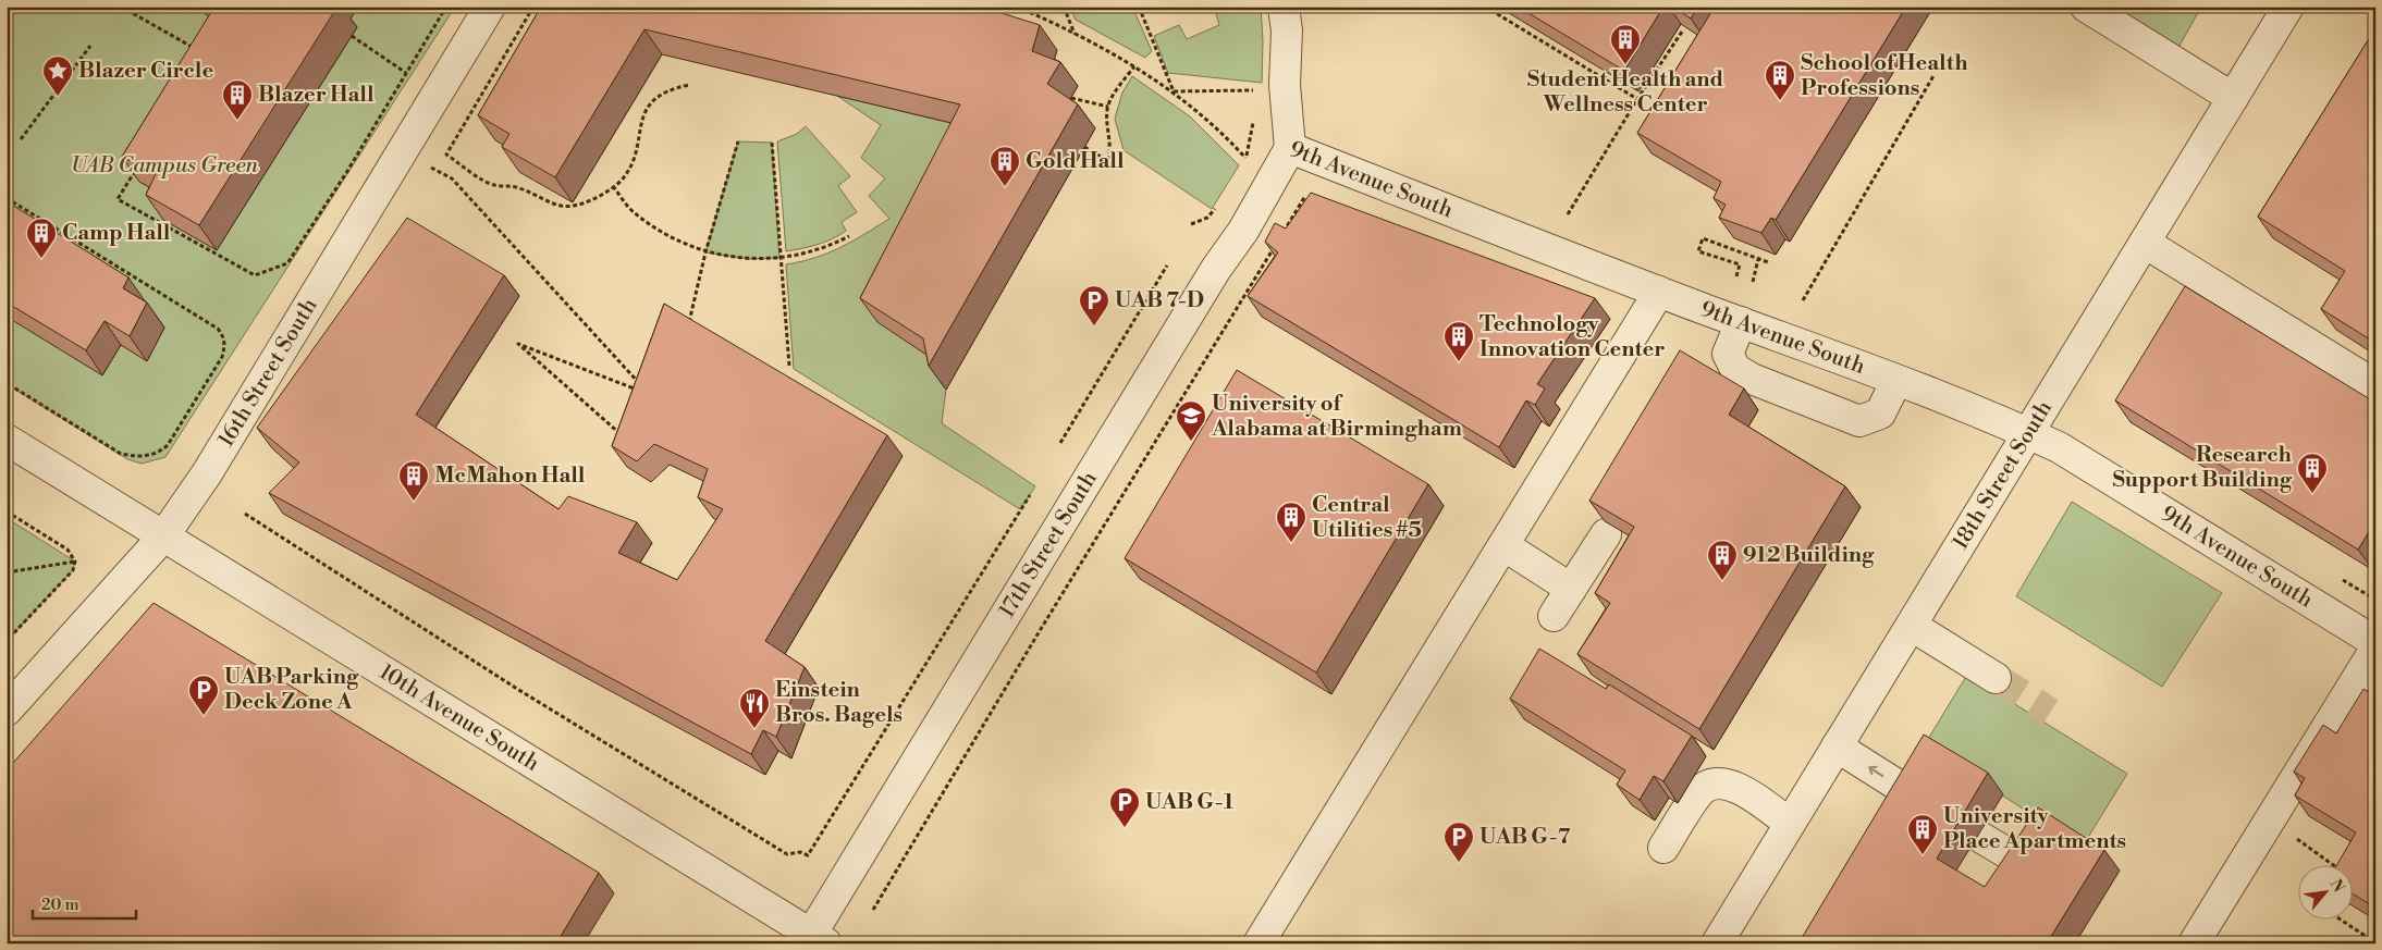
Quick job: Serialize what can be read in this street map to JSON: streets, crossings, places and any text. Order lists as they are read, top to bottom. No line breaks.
{"streets":{"street":["9th Avenue South","16th Street South","18th Street South","17th Street South","10th Avenue South"]},"crossings":[["9th Avenue South","18th Street South"],["9th Avenue South","17th Street South"],["16th Street South","10th Avenue South"],["17th Street South","10th Avenue South"]],"parks":["UAB Campus Green"],"places":{"building":["Student Health and Wellness Center","School of Health Professions","Blazer Hall","Gold Hall","Camp Hall","Technology Innovation Center","Research Support Building","McMahon Hall","Central Utilities #5","912 Building","University Place Apartments"],"place":["Blazer Circle"],"parking":["UAB 7-D","UAB Parking Deck Zone A","UAB G-1","UAB G-7"],"school or university":["University of Alabama at Birmingham"],"restaurant":["Einstein Bros. Bagels"]},"scale_bar":"20 m","north":"top right"}
